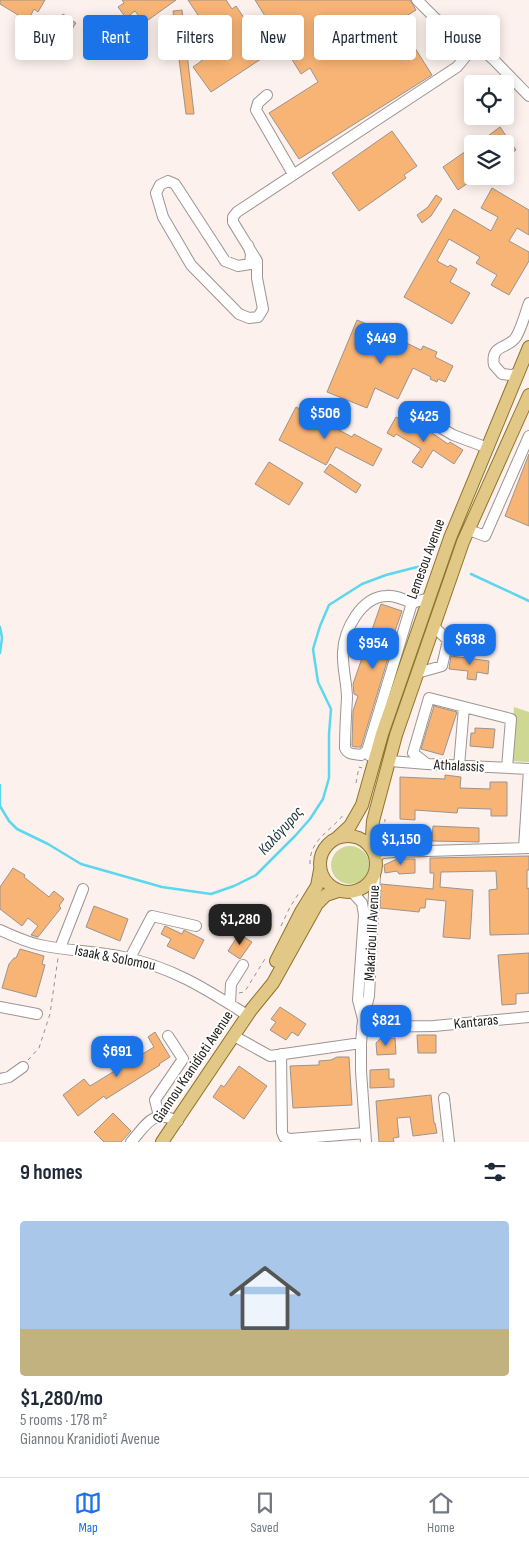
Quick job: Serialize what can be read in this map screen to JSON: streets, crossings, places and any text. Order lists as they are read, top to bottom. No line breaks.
{"streets":{"main road":["Lemesou Avenue","Giannou Kranidioti Avenue"],"street":["Athalassis","Makariou III Avenue","Isaak & Solomou","Kantaras"]},"crossings":[["Lemesou Avenue","Athalassis"],["Lemesou Avenue","Makariou III Avenue"],["Lemesou Avenue","Giannou Kranidioti Avenue"],["Makariou III Avenue","Kantaras"],["Makariou III Avenue","Giannou Kranidioti Avenue"],["Isaak & Solomou","Giannou Kranidioti Avenue"]],"water":["Καλόγυρος"],"page":{"chip":["Buy","Rent","Filters","New","Apartment","House"],"price":["$449","$506","$425","$638","$954","$1,150","$1,280","$821","$691"],"heading":"9 homes","list":[{"name":"$1,280/mo","note":"5 rooms · 178 m² · Giannou Kranidioti Avenue"}],"tabs":["Map","Saved","Home"]}}
